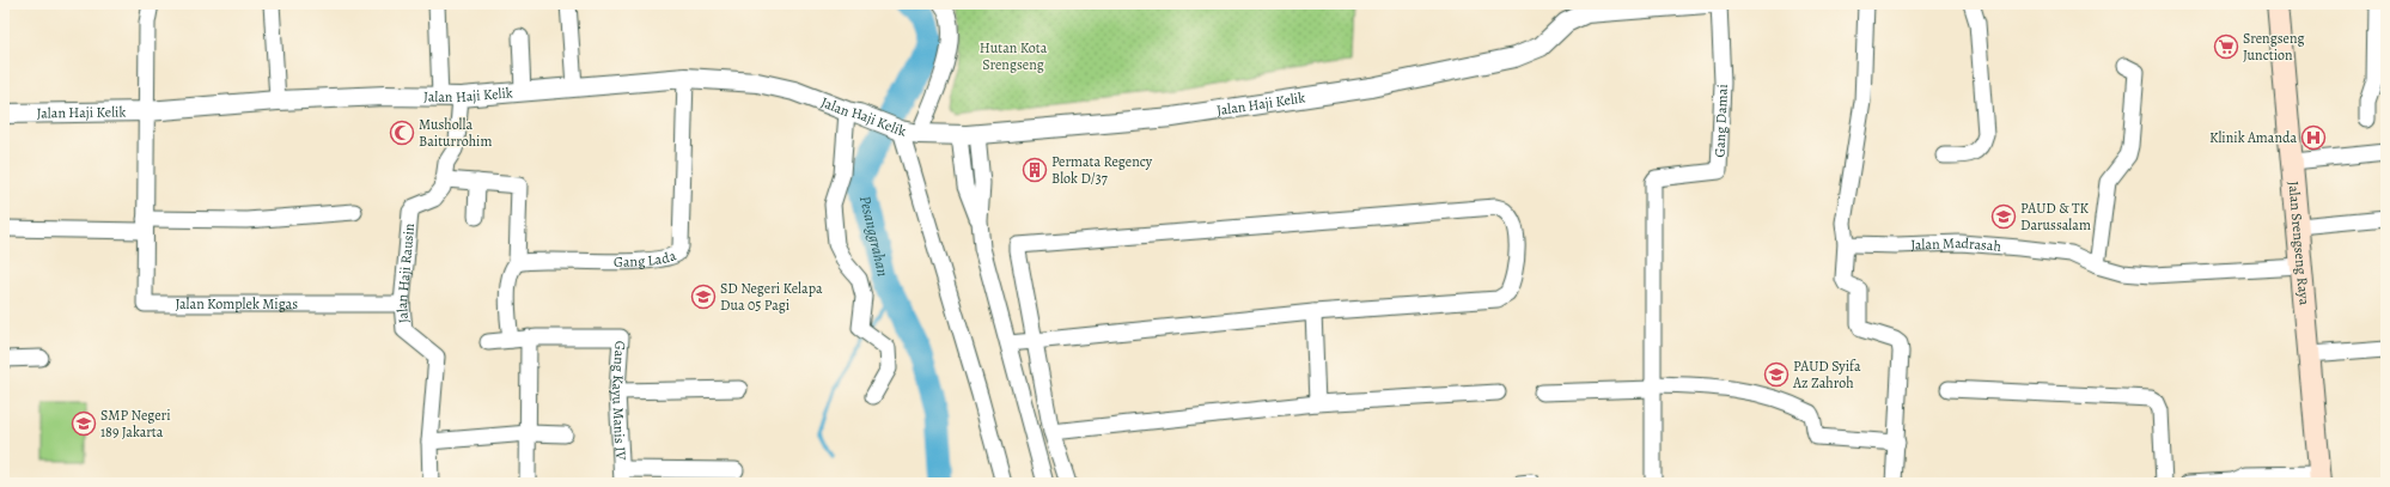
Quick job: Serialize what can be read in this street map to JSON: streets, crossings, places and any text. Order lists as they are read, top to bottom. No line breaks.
{"streets":{"main road":["Jalan Srengseng Raya"],"street":["Jalan Haji Kelik","Gang Damai","Jalan Madrasah","Gang Lada","Jalan Haji Rausin","Jalan Komplek Migas","Gang Kayu Manis IV"]},"crossings":[["Jalan Haji Kelik","Gang Lada"],["Jalan Haji Kelik","Jalan Haji Rausin"],["Jalan Haji Kelik","Jalan Komplek Migas"],["Jalan Srengseng Raya","Jalan Madrasah"],["Jalan Haji Rausin","Jalan Komplek Migas"]],"water":["Pesanggrahan"],"parks":["Hutan Kota Srengseng"],"places":{"supermarket":["Srengseng Junction"],"mosque":["Musholla Baiturrohim"],"hospital":["Klinik Amanda"],"building":["Permata Regency Blok D/37"],"school or university":["PAUD & TK Darussalam","SD Negeri Kelapa Dua 05 Pagi","PAUD Syifa Az Zahroh","SMP Negeri 189 Jakarta"]}}
